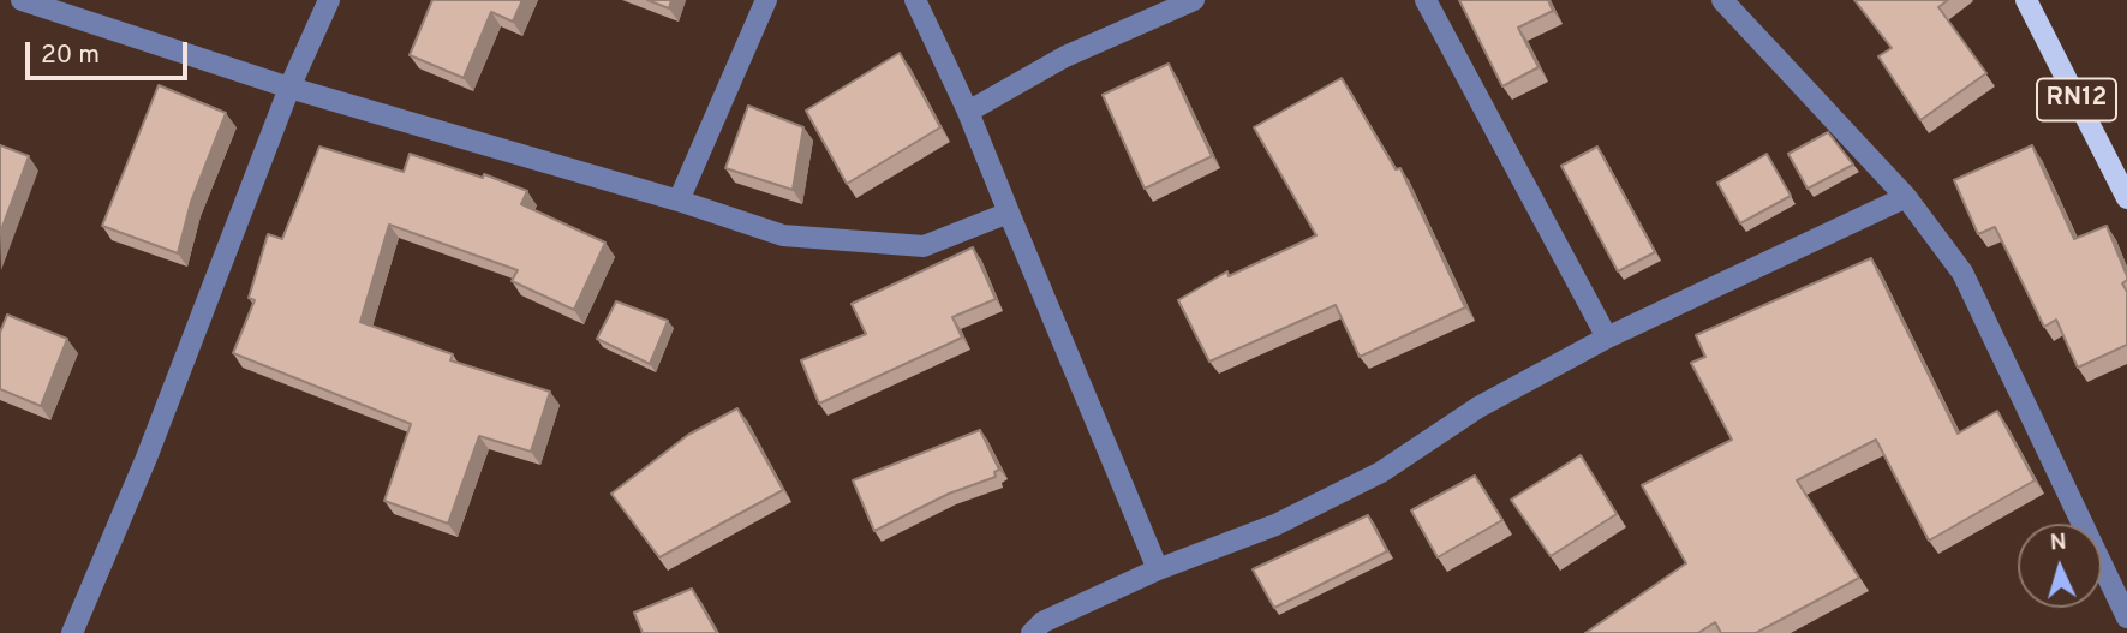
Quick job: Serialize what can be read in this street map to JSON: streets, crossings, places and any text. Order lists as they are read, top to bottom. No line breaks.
{"streets":{"main road":["RN12"]},"scale_bar":"20 m","north":"top"}
